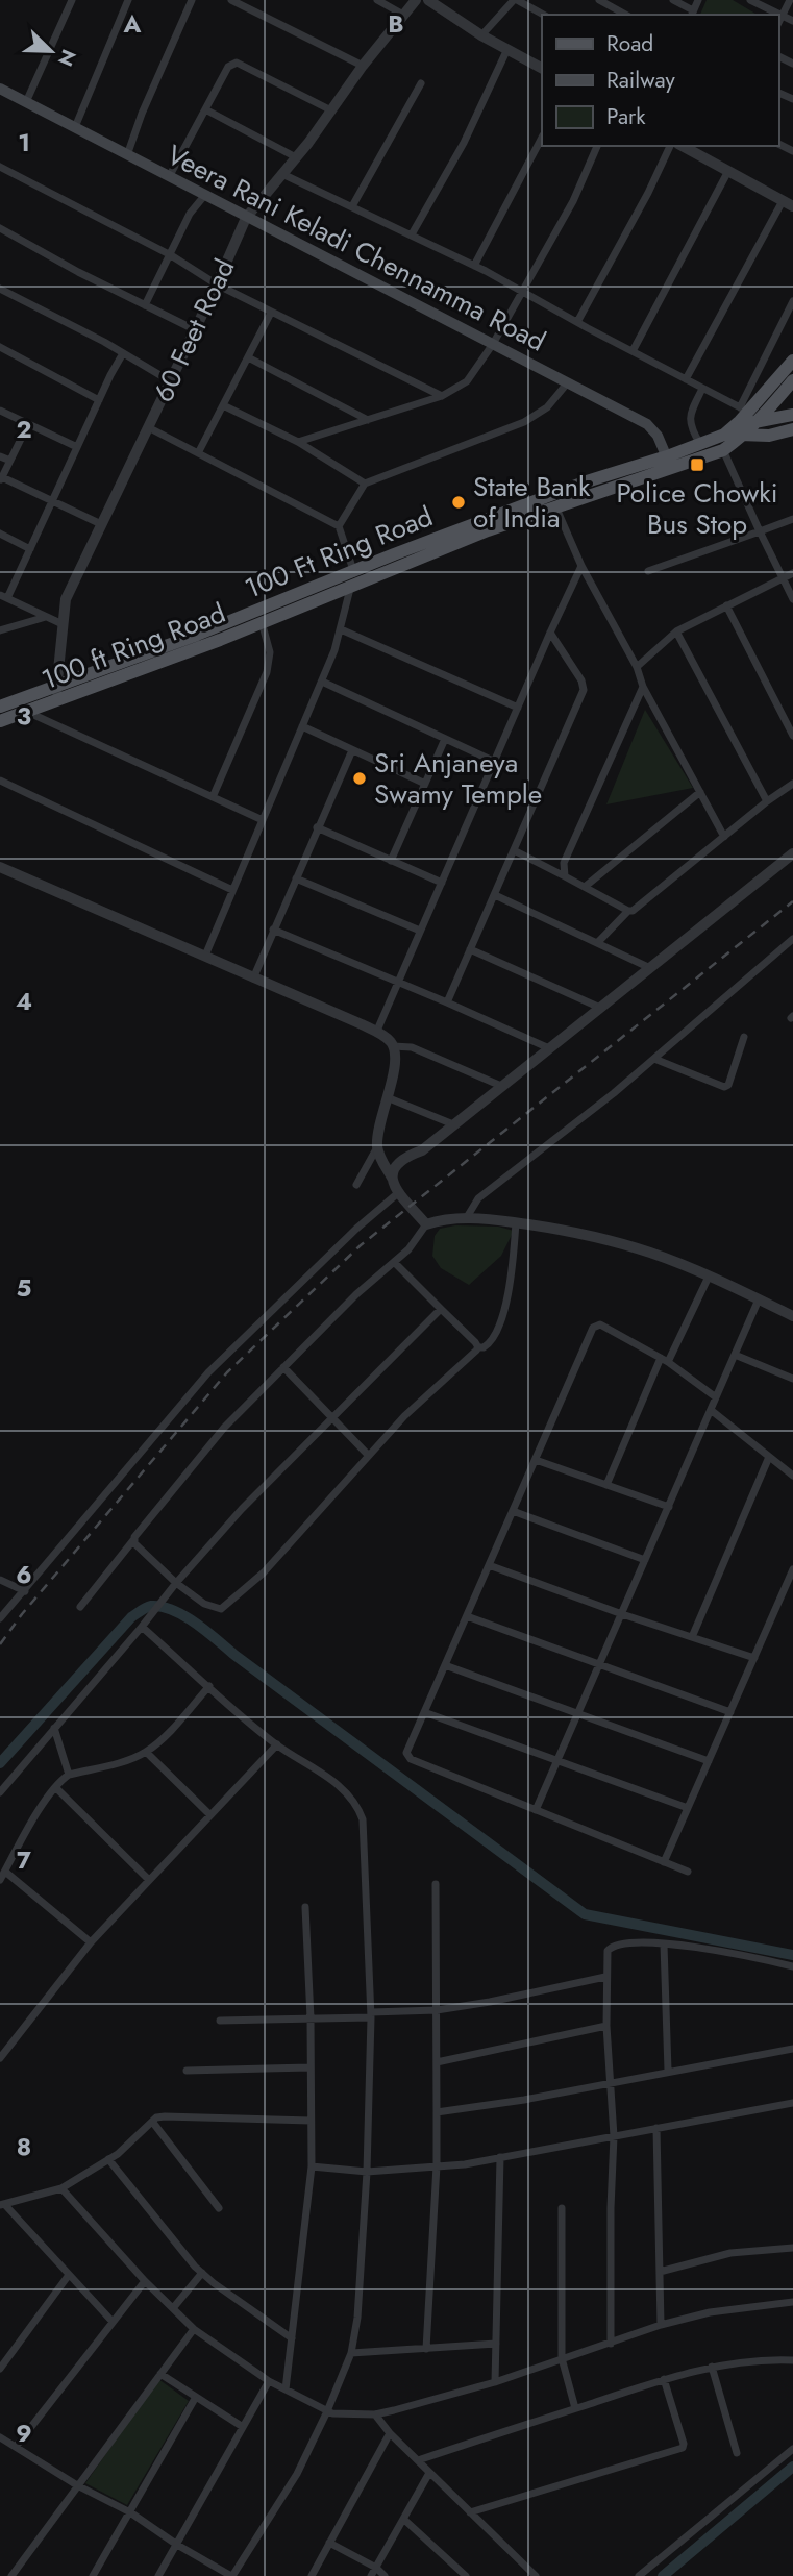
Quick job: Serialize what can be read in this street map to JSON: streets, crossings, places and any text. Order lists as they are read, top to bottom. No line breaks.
{"streets":{"main road":["Veera Rani Keladi Chennamma Road","100 Ft Ring Road","100 ft Ring Road"],"street":["60 Feet Road"]},"crossings":[["Veera Rani Keladi Chennamma Road","60 Feet Road"],["Veera Rani Keladi Chennamma Road","100 Ft Ring Road"],["Veera Rani Keladi Chennamma Road","100 ft Ring Road"],["60 Feet Road","100 Ft Ring Road"],["60 Feet Road","100 ft Ring Road"],["100 Ft Ring Road","100 ft Ring Road"]],"places":{"transit":["Police Chowki Bus Stop"],"other":["State Bank of India","Sri Anjaneya Swamy Temple"]},"legend":["Road","Railway","Park"],"north":"bottom right","grid":{"columns":["A","B"],"rows":["1","2","3","4","5","6","7","8","9"]}}
